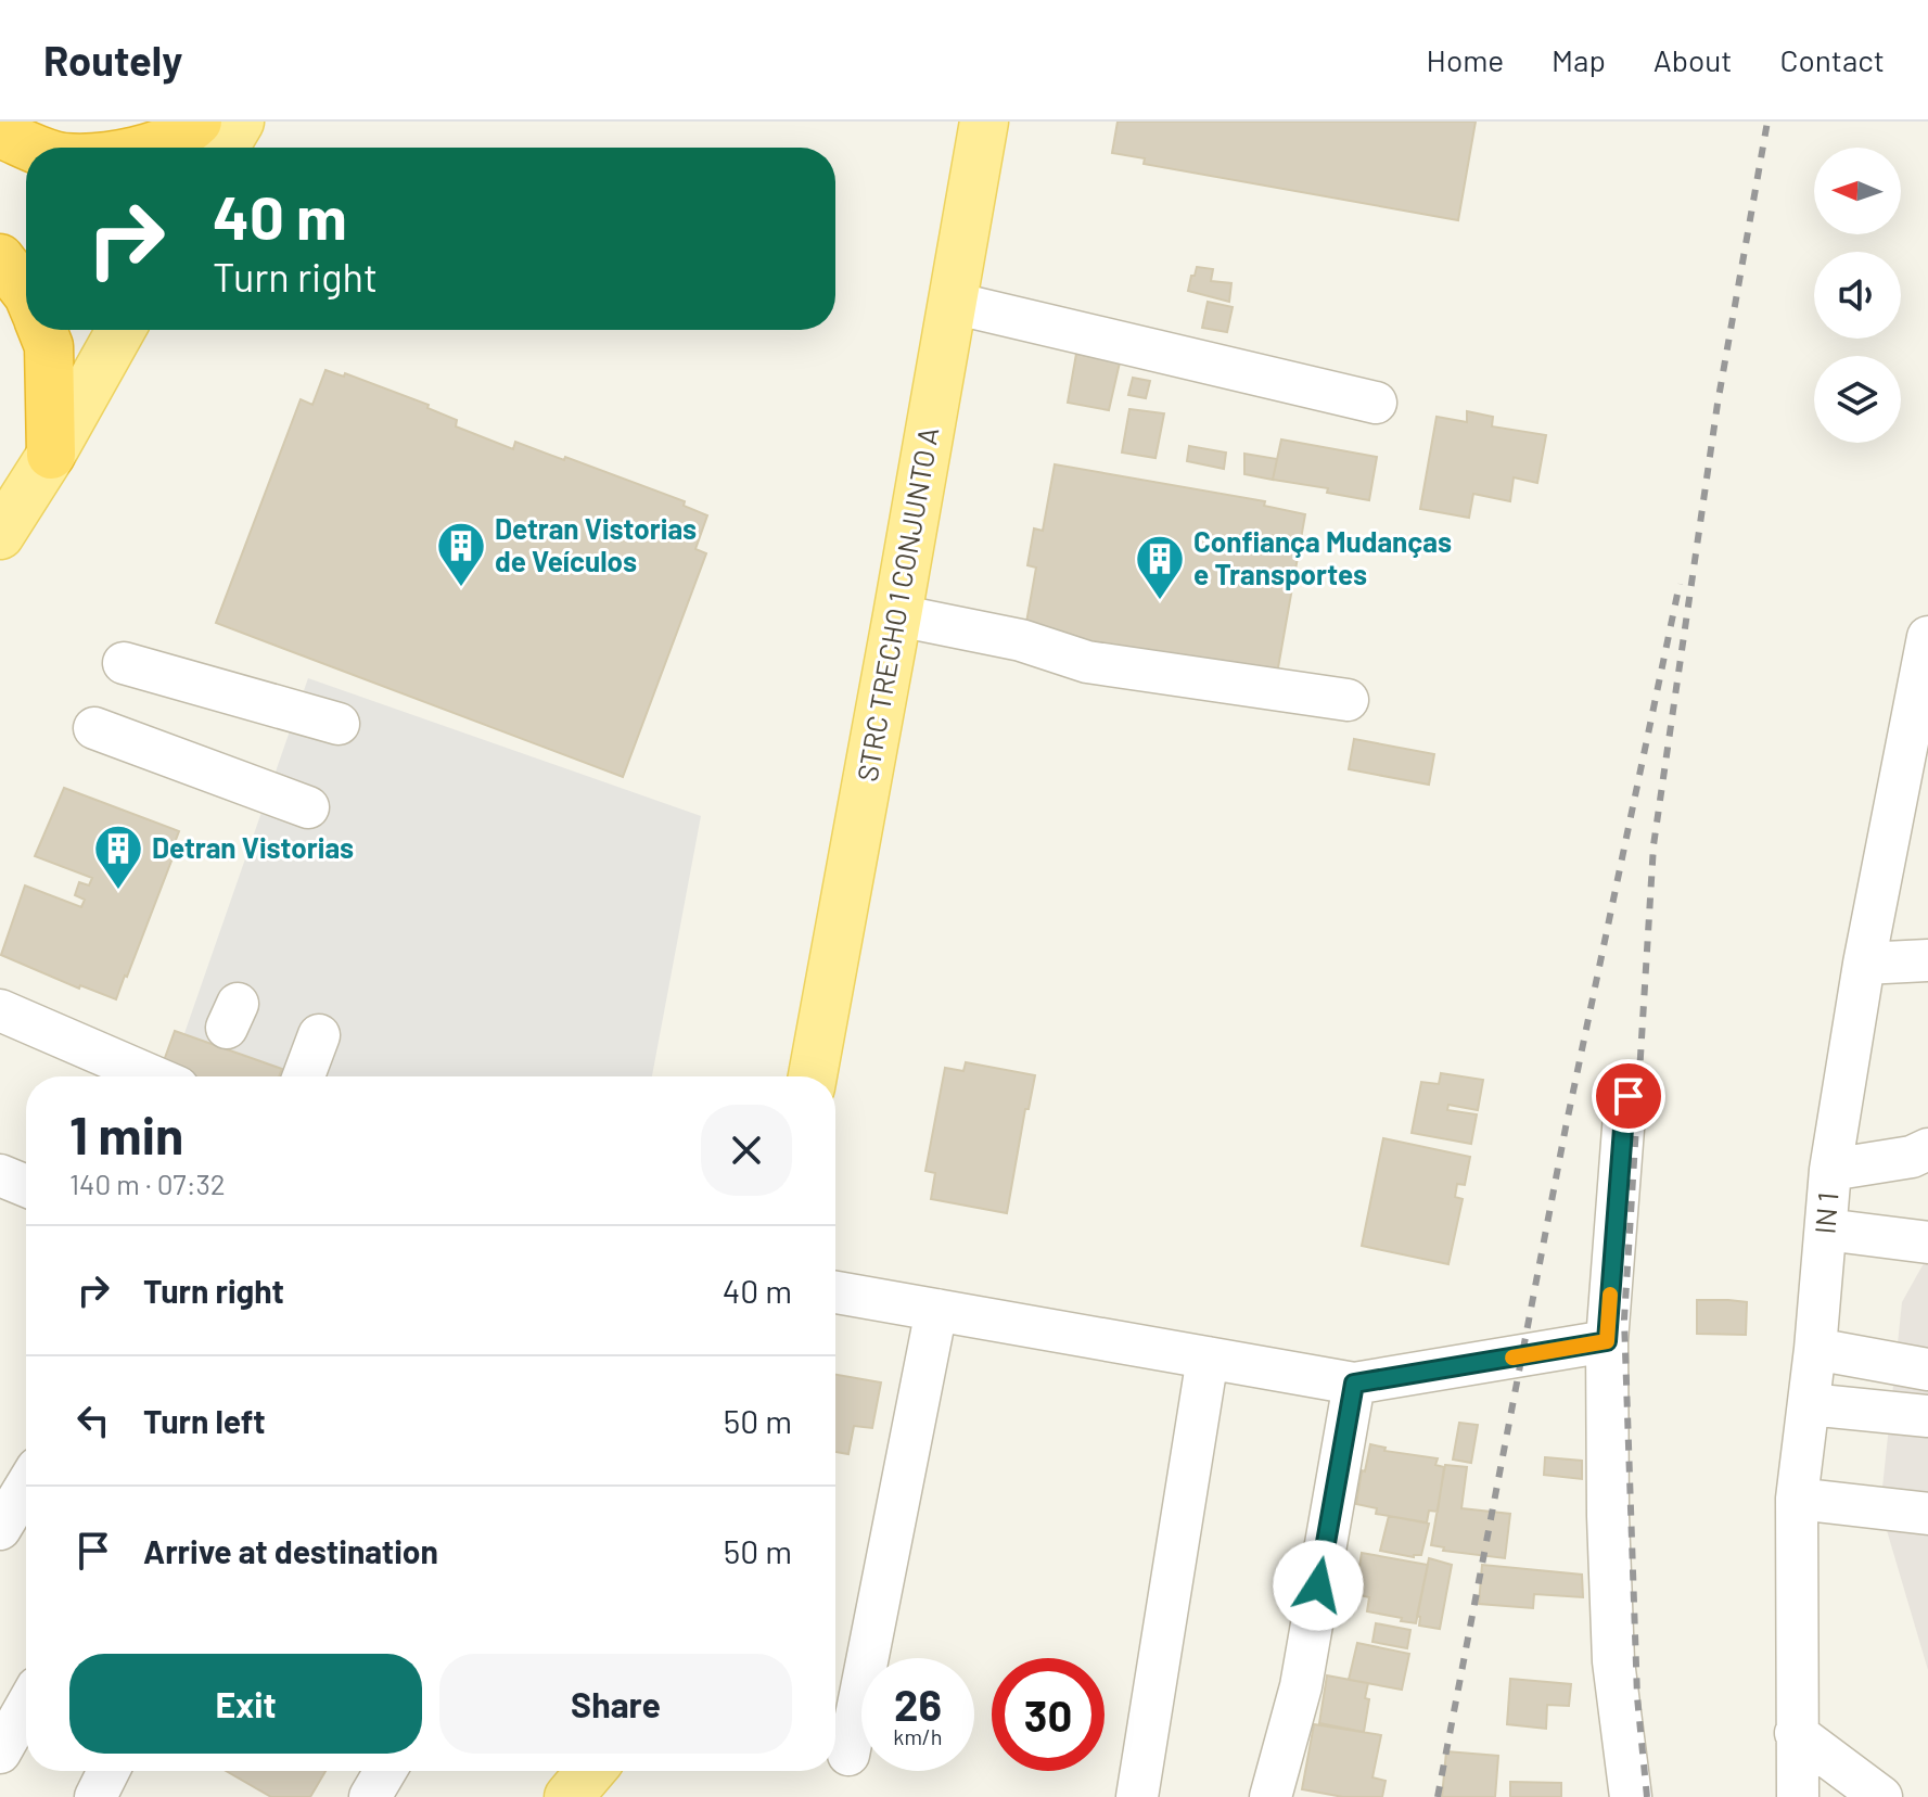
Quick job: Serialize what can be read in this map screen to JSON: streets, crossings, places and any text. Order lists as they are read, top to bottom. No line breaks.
{"streets":{"main road":["STRC TRECHO 1 CONJUNTO A"],"street":["IN 1"]},"places":{"building":["Detran Vistorias de Veículos","Confiança Mudanças e Transportes","Detran Vistorias"]},"north":"left","page":{"header":"Routely","nav":["Home","Map","About","Contact"],"turn":["40 m","Turn right"],"heading":["1 min","140 m · 07:32"],"list":[{"name":"Turn right","value":"40 m"},{"name":"Turn left","value":"50 m"},{"name":"Arrive at destination","value":"50 m"}],"buttons":["Exit","Share"],"speed":"26 km/h","limit":"30"}}
